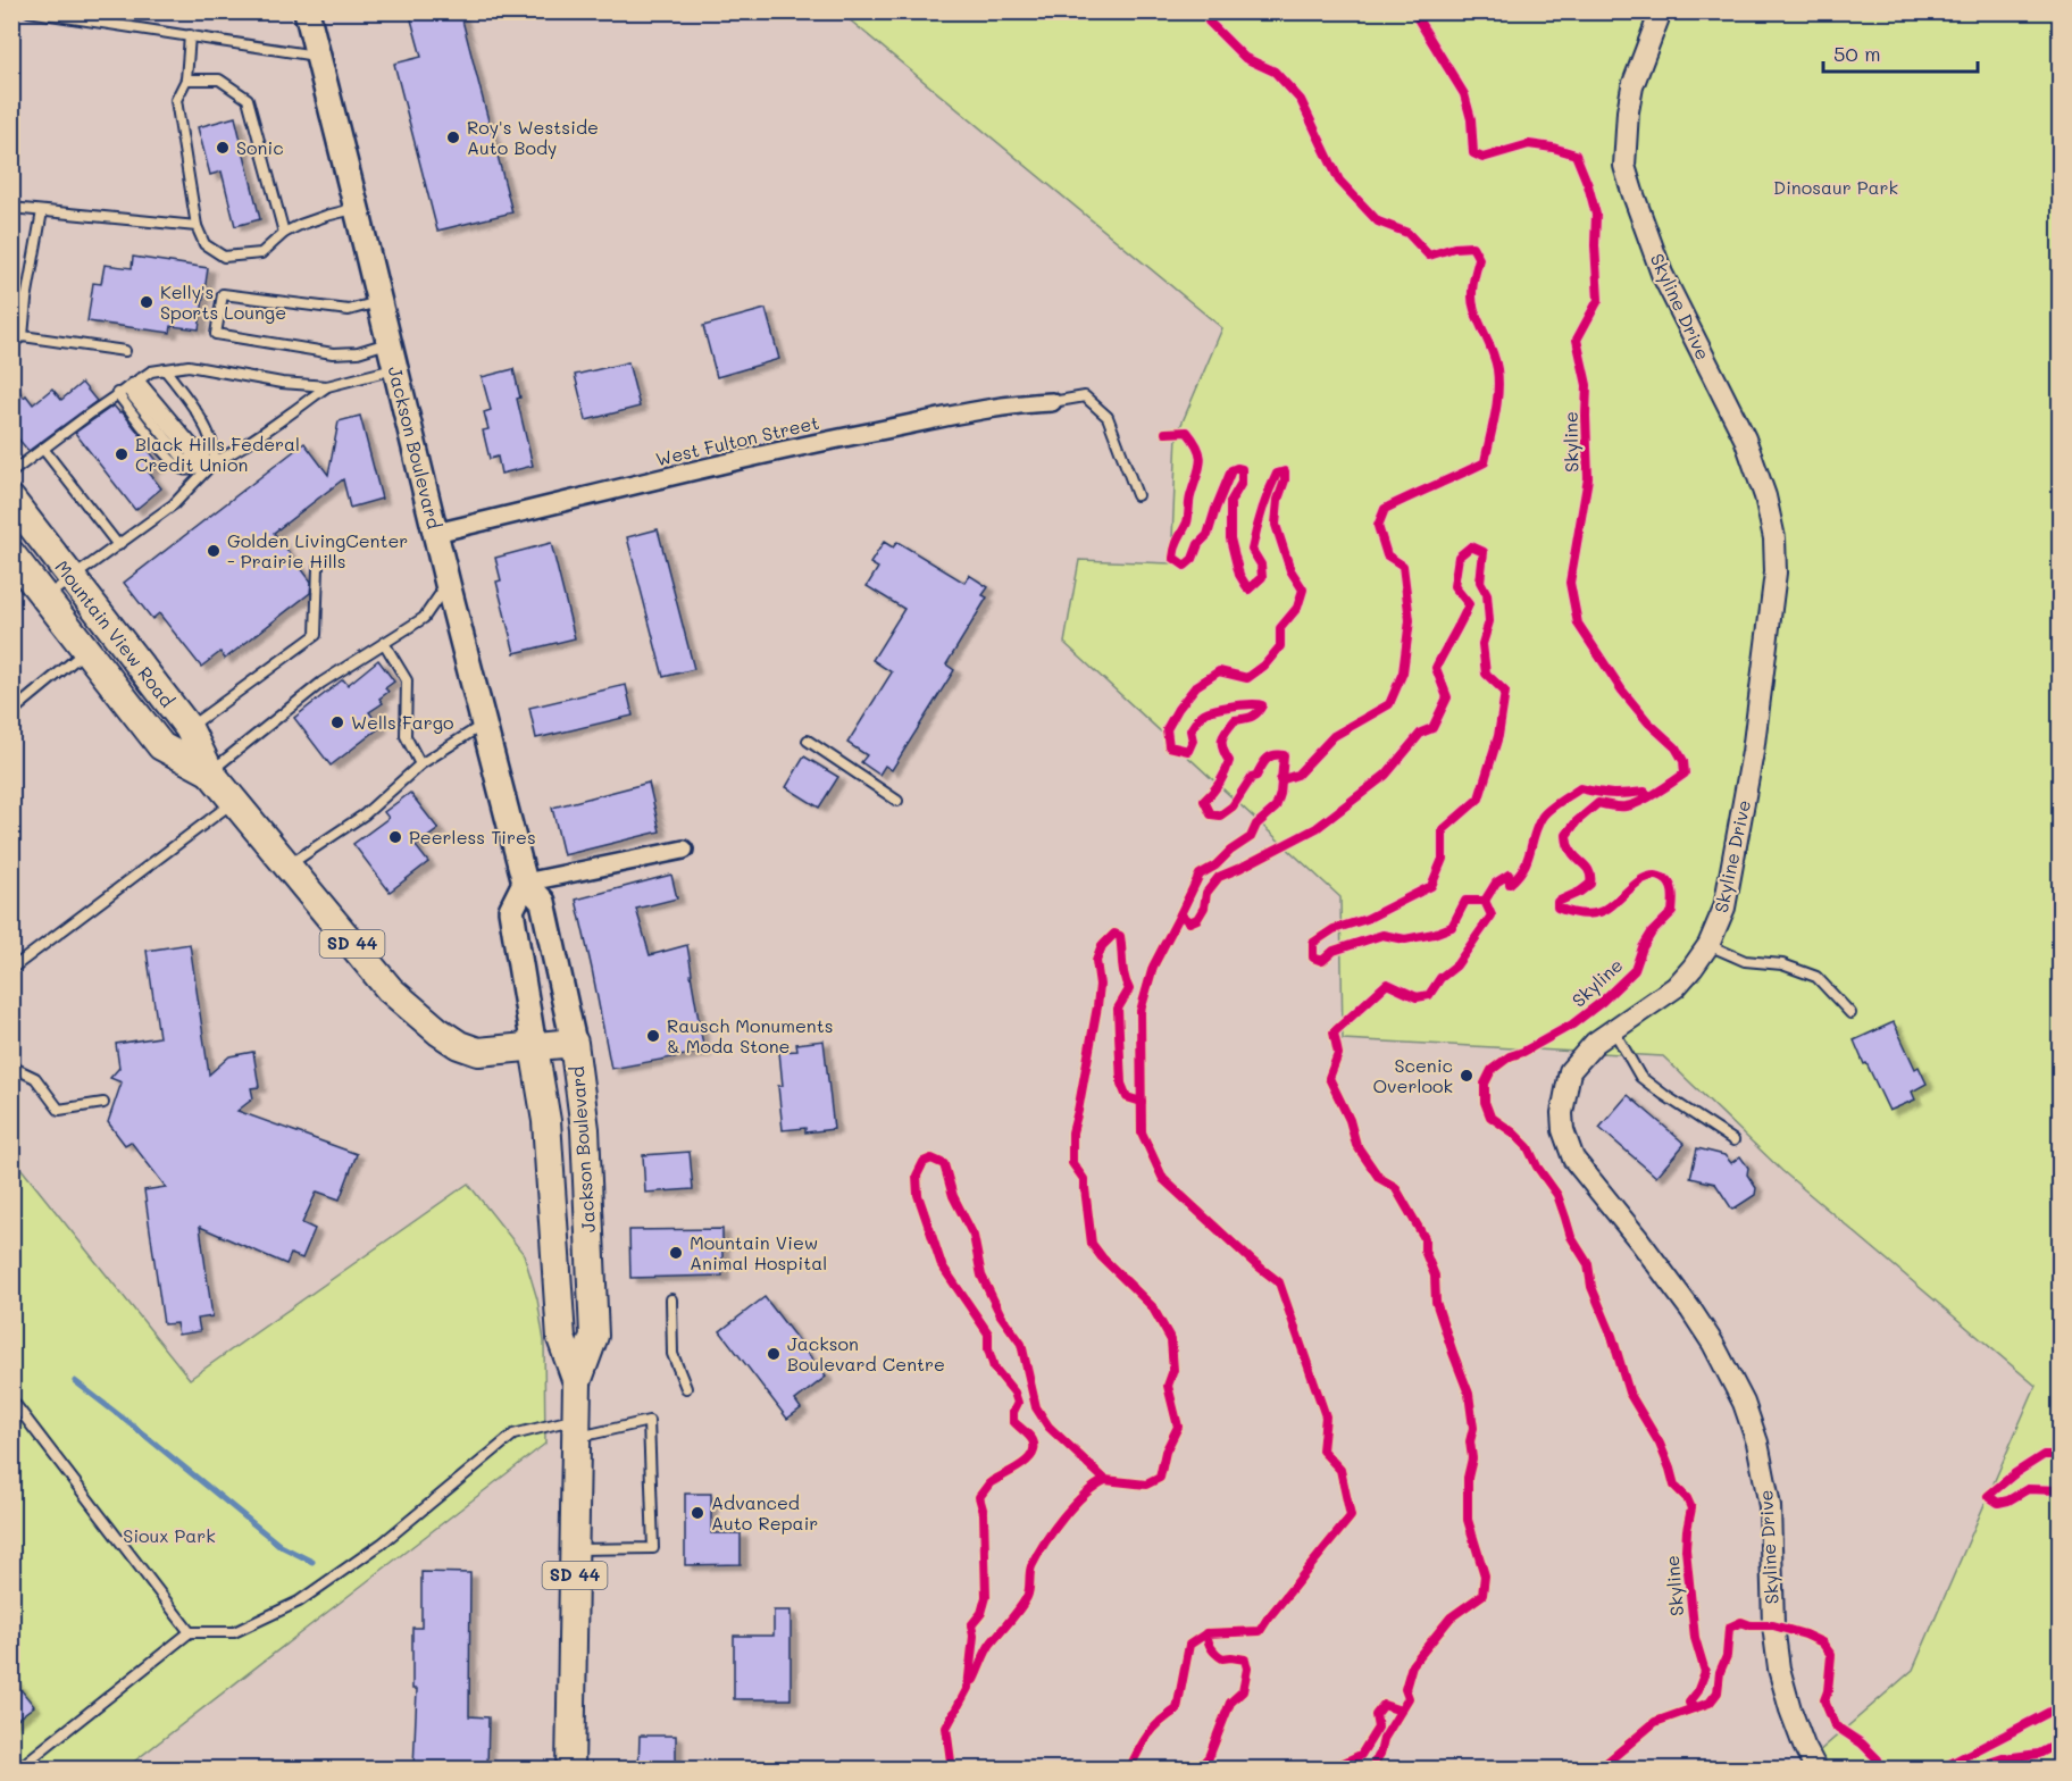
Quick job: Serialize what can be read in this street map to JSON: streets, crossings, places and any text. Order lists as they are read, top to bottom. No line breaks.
{"streets":{"main road":["Jackson Boulevard","Mountain View Road","SD 44"],"street":["Skyline Drive","West Fulton Street"],"cycle path":["Skyline"]},"crossings":[["West Fulton Street","Jackson Boulevard"],["Jackson Boulevard","Mountain View Road"]],"parks":["Dinosaur Park","Sioux Park"],"places":["Roy's Westside Auto Body","Sonic","Kelly's Sports Lounge","Black Hills Federal Credit Union","Golden LivingCenter - Prairie Hills","Wells Fargo","Peerless Tires","Rausch Monuments & Moda Stone","Scenic Overlook","Mountain View Animal Hospital","Jackson Boulevard Centre","Advanced Auto Repair"],"scale_bar":"50 m"}
